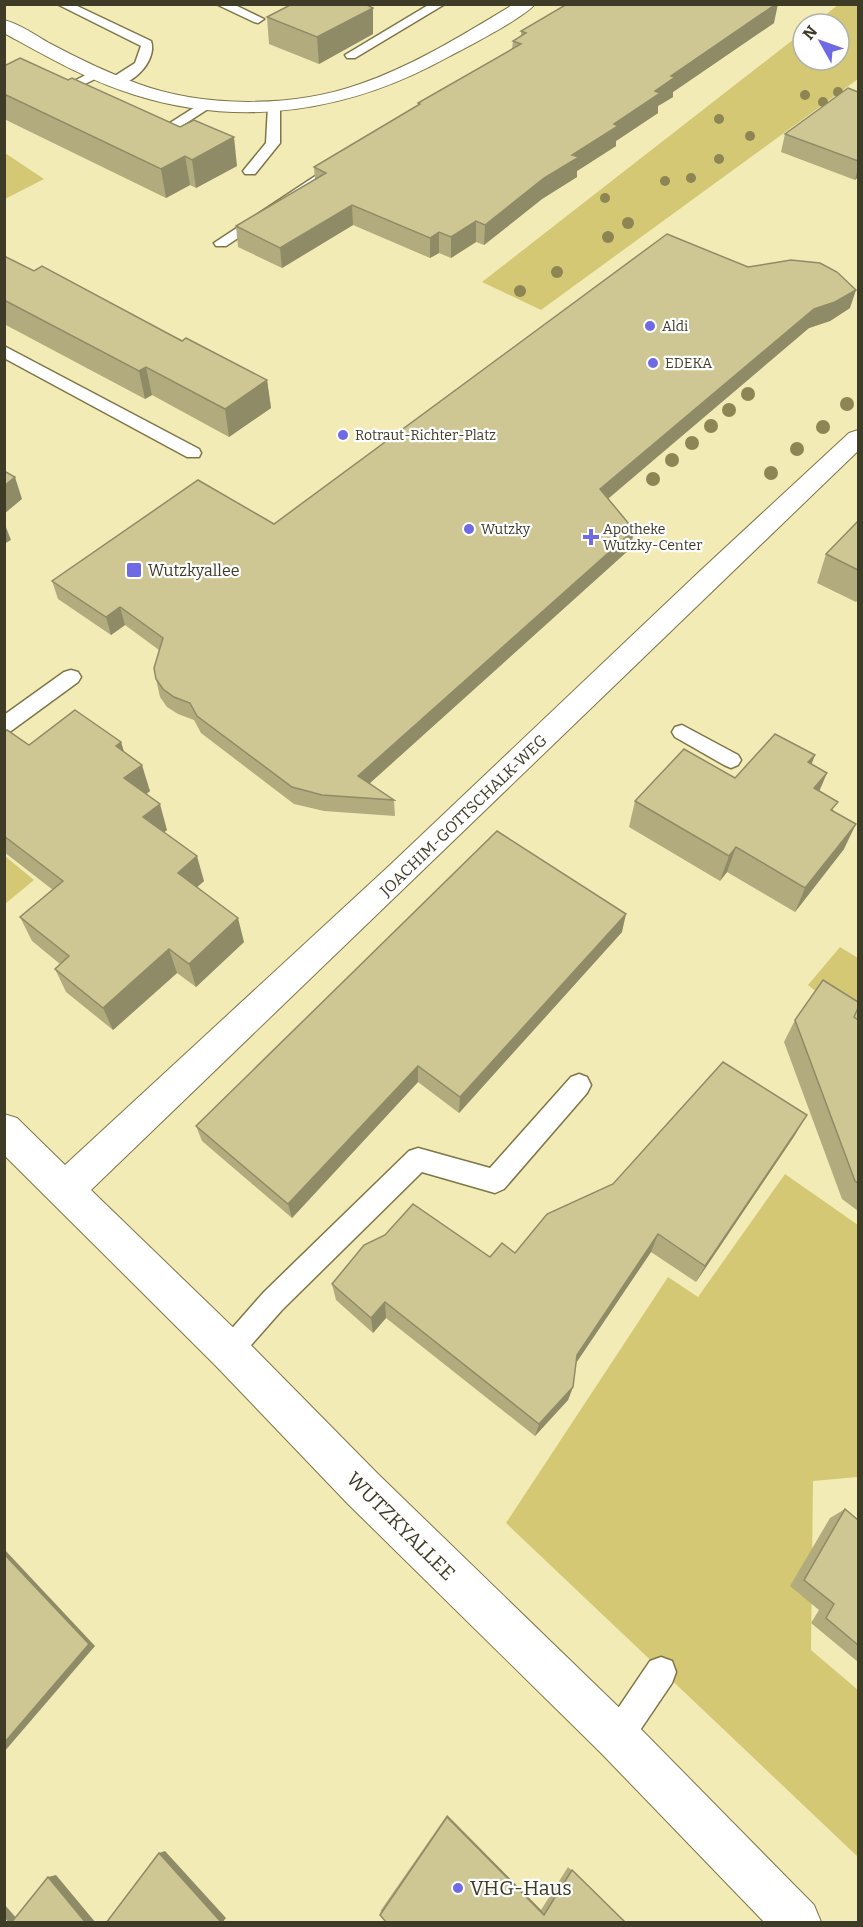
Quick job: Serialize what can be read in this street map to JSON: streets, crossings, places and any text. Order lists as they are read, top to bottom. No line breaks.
{"streets":{"street":["JOACHIM-GOTTSCHALK-WEG","WUTZKYALLEE"]},"crossings":[["JOACHIM-GOTTSCHALK-WEG","WUTZKYALLEE"]],"places":{"other":["Aldi","EDEKA","Rotraut-Richter-Platz","Wutzky","VHG-Haus"],"health":["Apotheke Wutzky-Center"],"transit":["Wutzkyallee"]},"north":"top left"}
